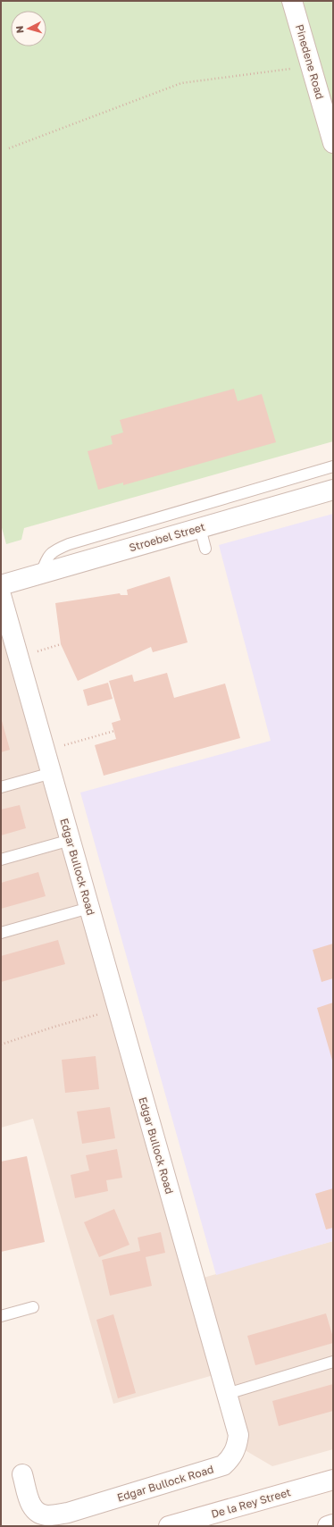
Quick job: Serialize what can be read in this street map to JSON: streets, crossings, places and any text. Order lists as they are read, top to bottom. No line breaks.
{"streets":{"street":["Pinedene Road","Stroebel Street","Edgar Bullock Road","De la Rey Street"]},"north":"left"}
